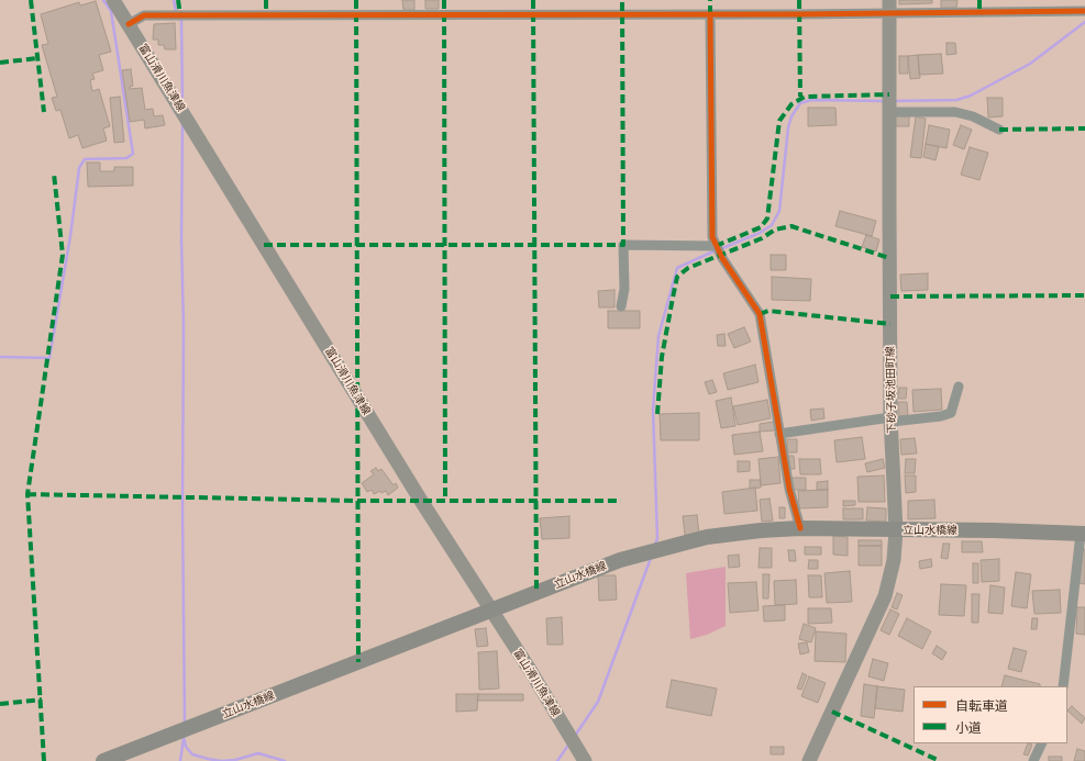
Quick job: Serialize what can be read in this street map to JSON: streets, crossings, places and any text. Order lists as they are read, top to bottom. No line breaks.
{"streets":{"main road":["富山滑川魚津線","下砂子坂池田町線","立山水橋線"]},"crossings":[["富山滑川魚津線","立山水橋線"],["下砂子坂池田町線","立山水橋線"]],"legend":["自転車道","小道"]}
